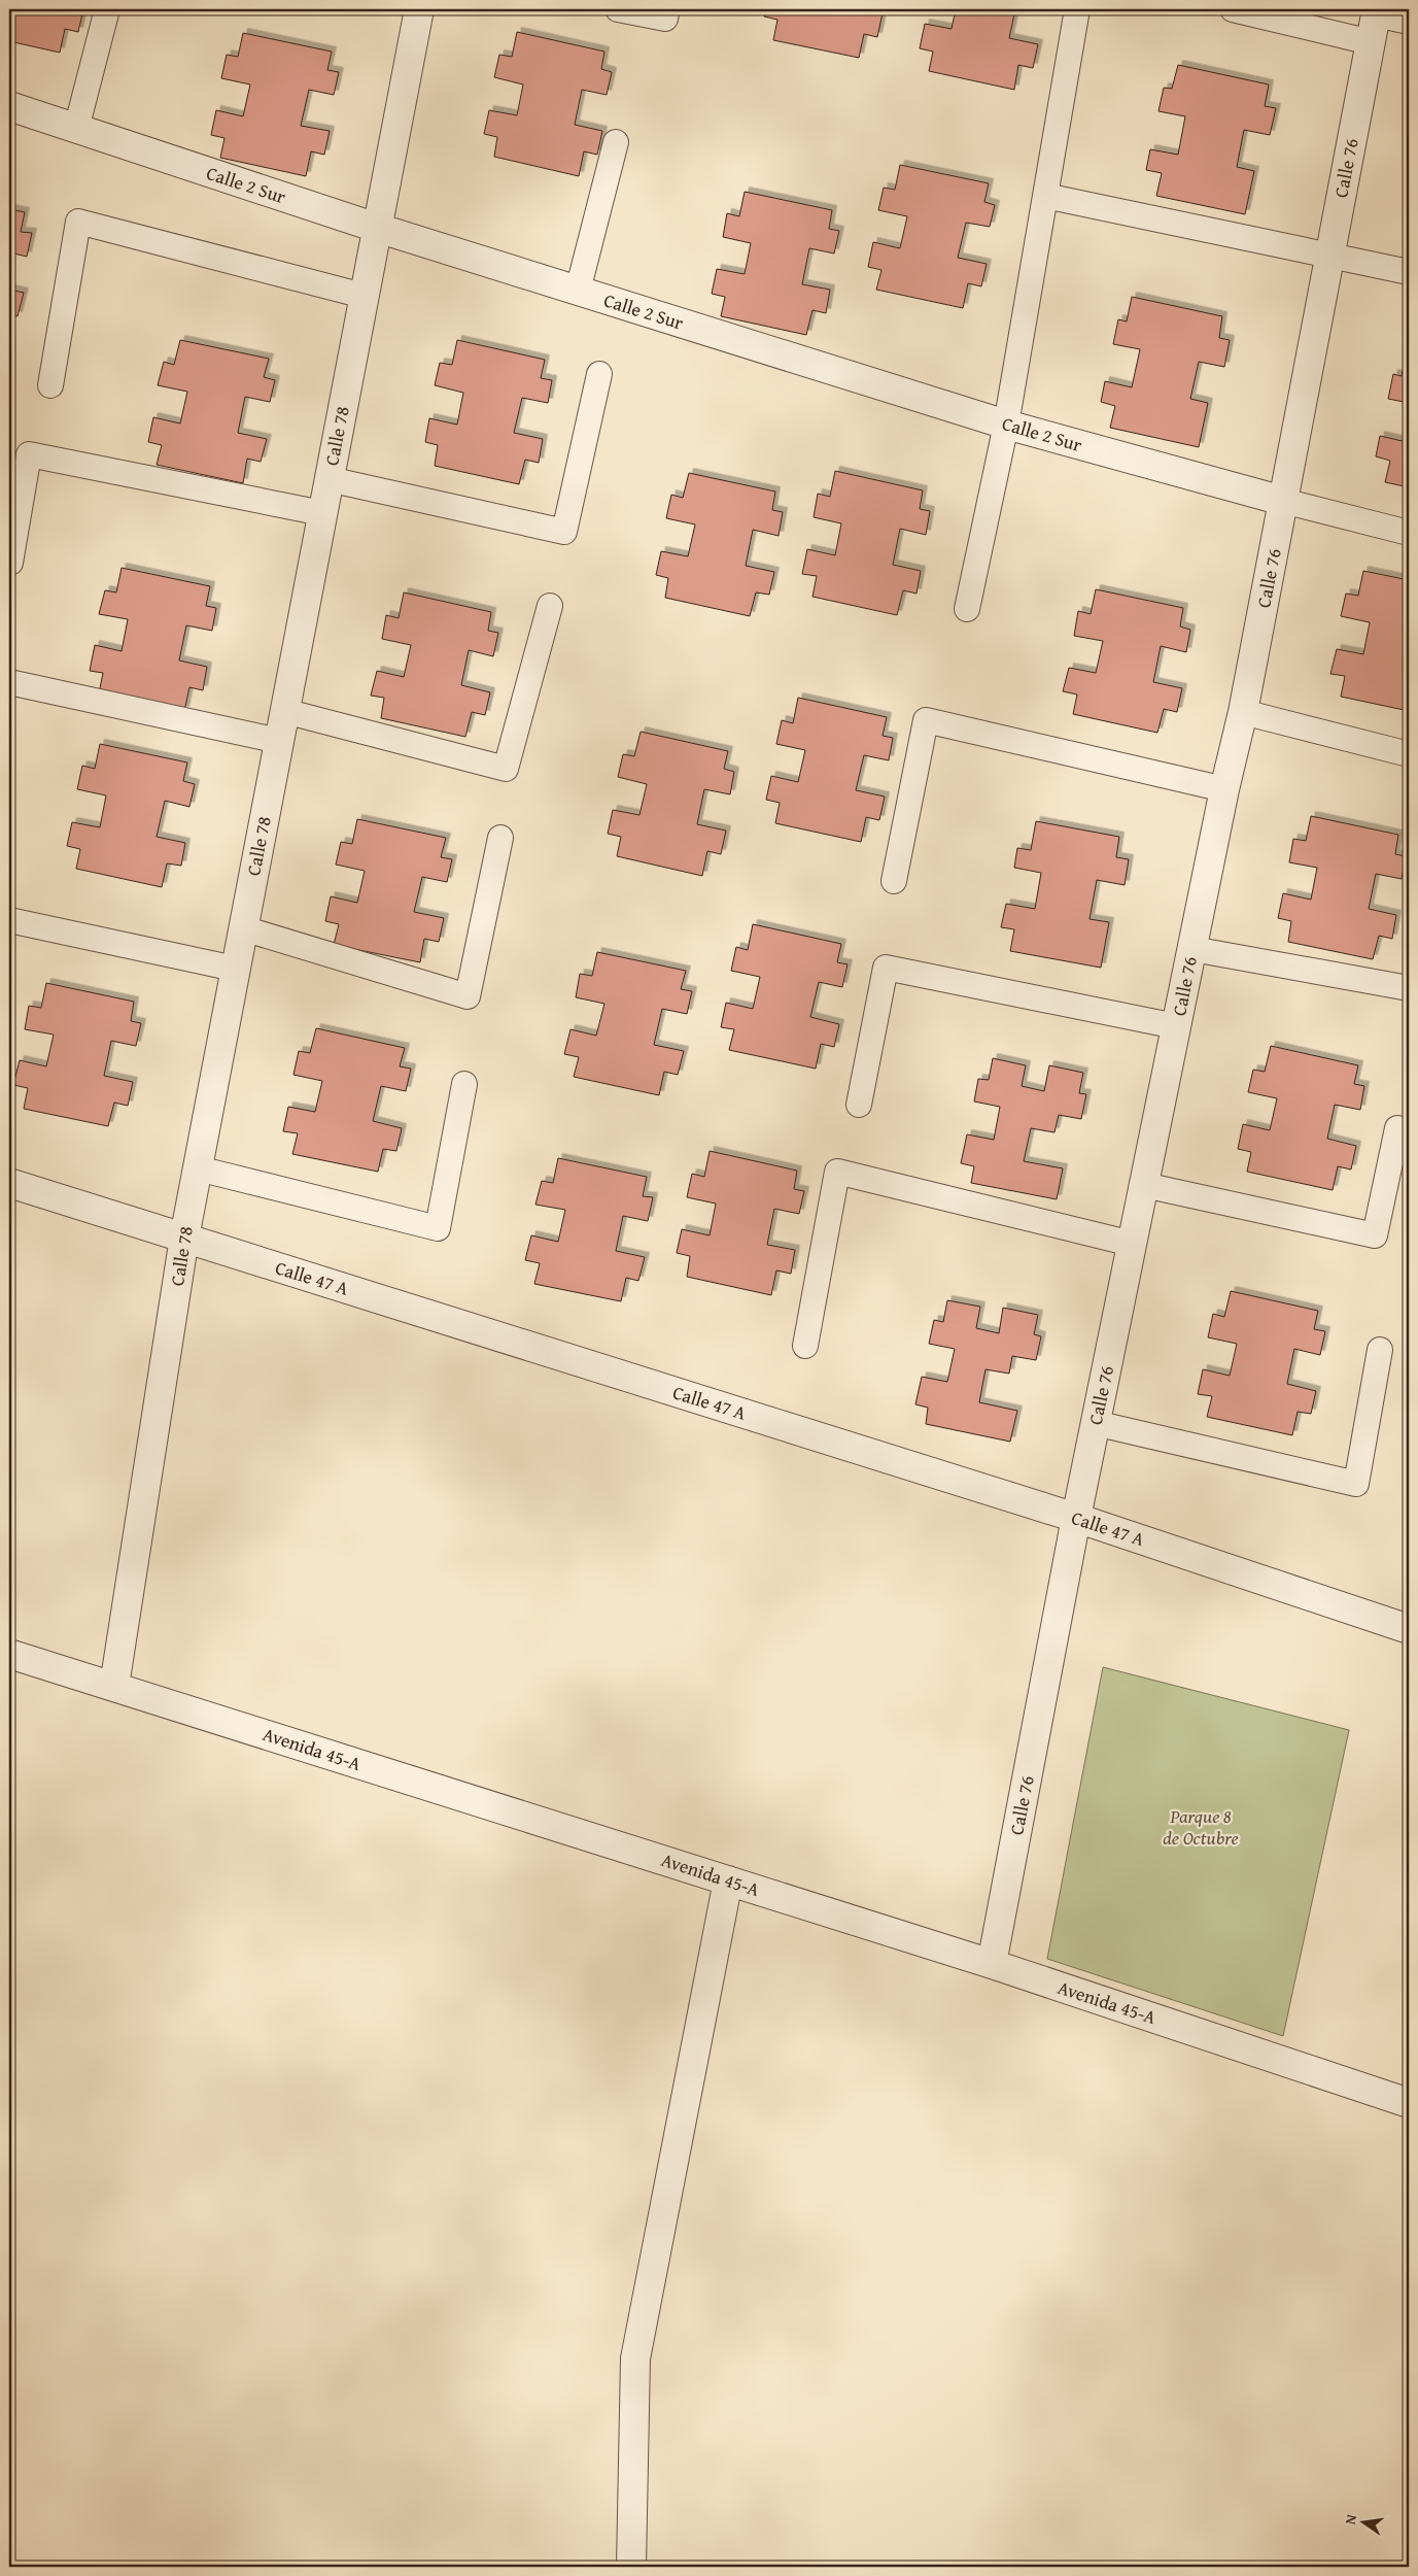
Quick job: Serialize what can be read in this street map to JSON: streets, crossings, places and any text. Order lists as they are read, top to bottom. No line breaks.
{"streets":{"street":["Calle 76","Calle 2 Sur","Calle 78","Calle 47 A","Avenida 45-A"]},"crossings":[["Calle 76","Calle 2 Sur"],["Calle 76","Calle 47 A"],["Calle 76","Avenida 45-A"],["Calle 2 Sur","Calle 78"],["Calle 78","Calle 47 A"],["Calle 78","Avenida 45-A"]],"parks":["Parque 8 de Octubre"],"north":"left"}
